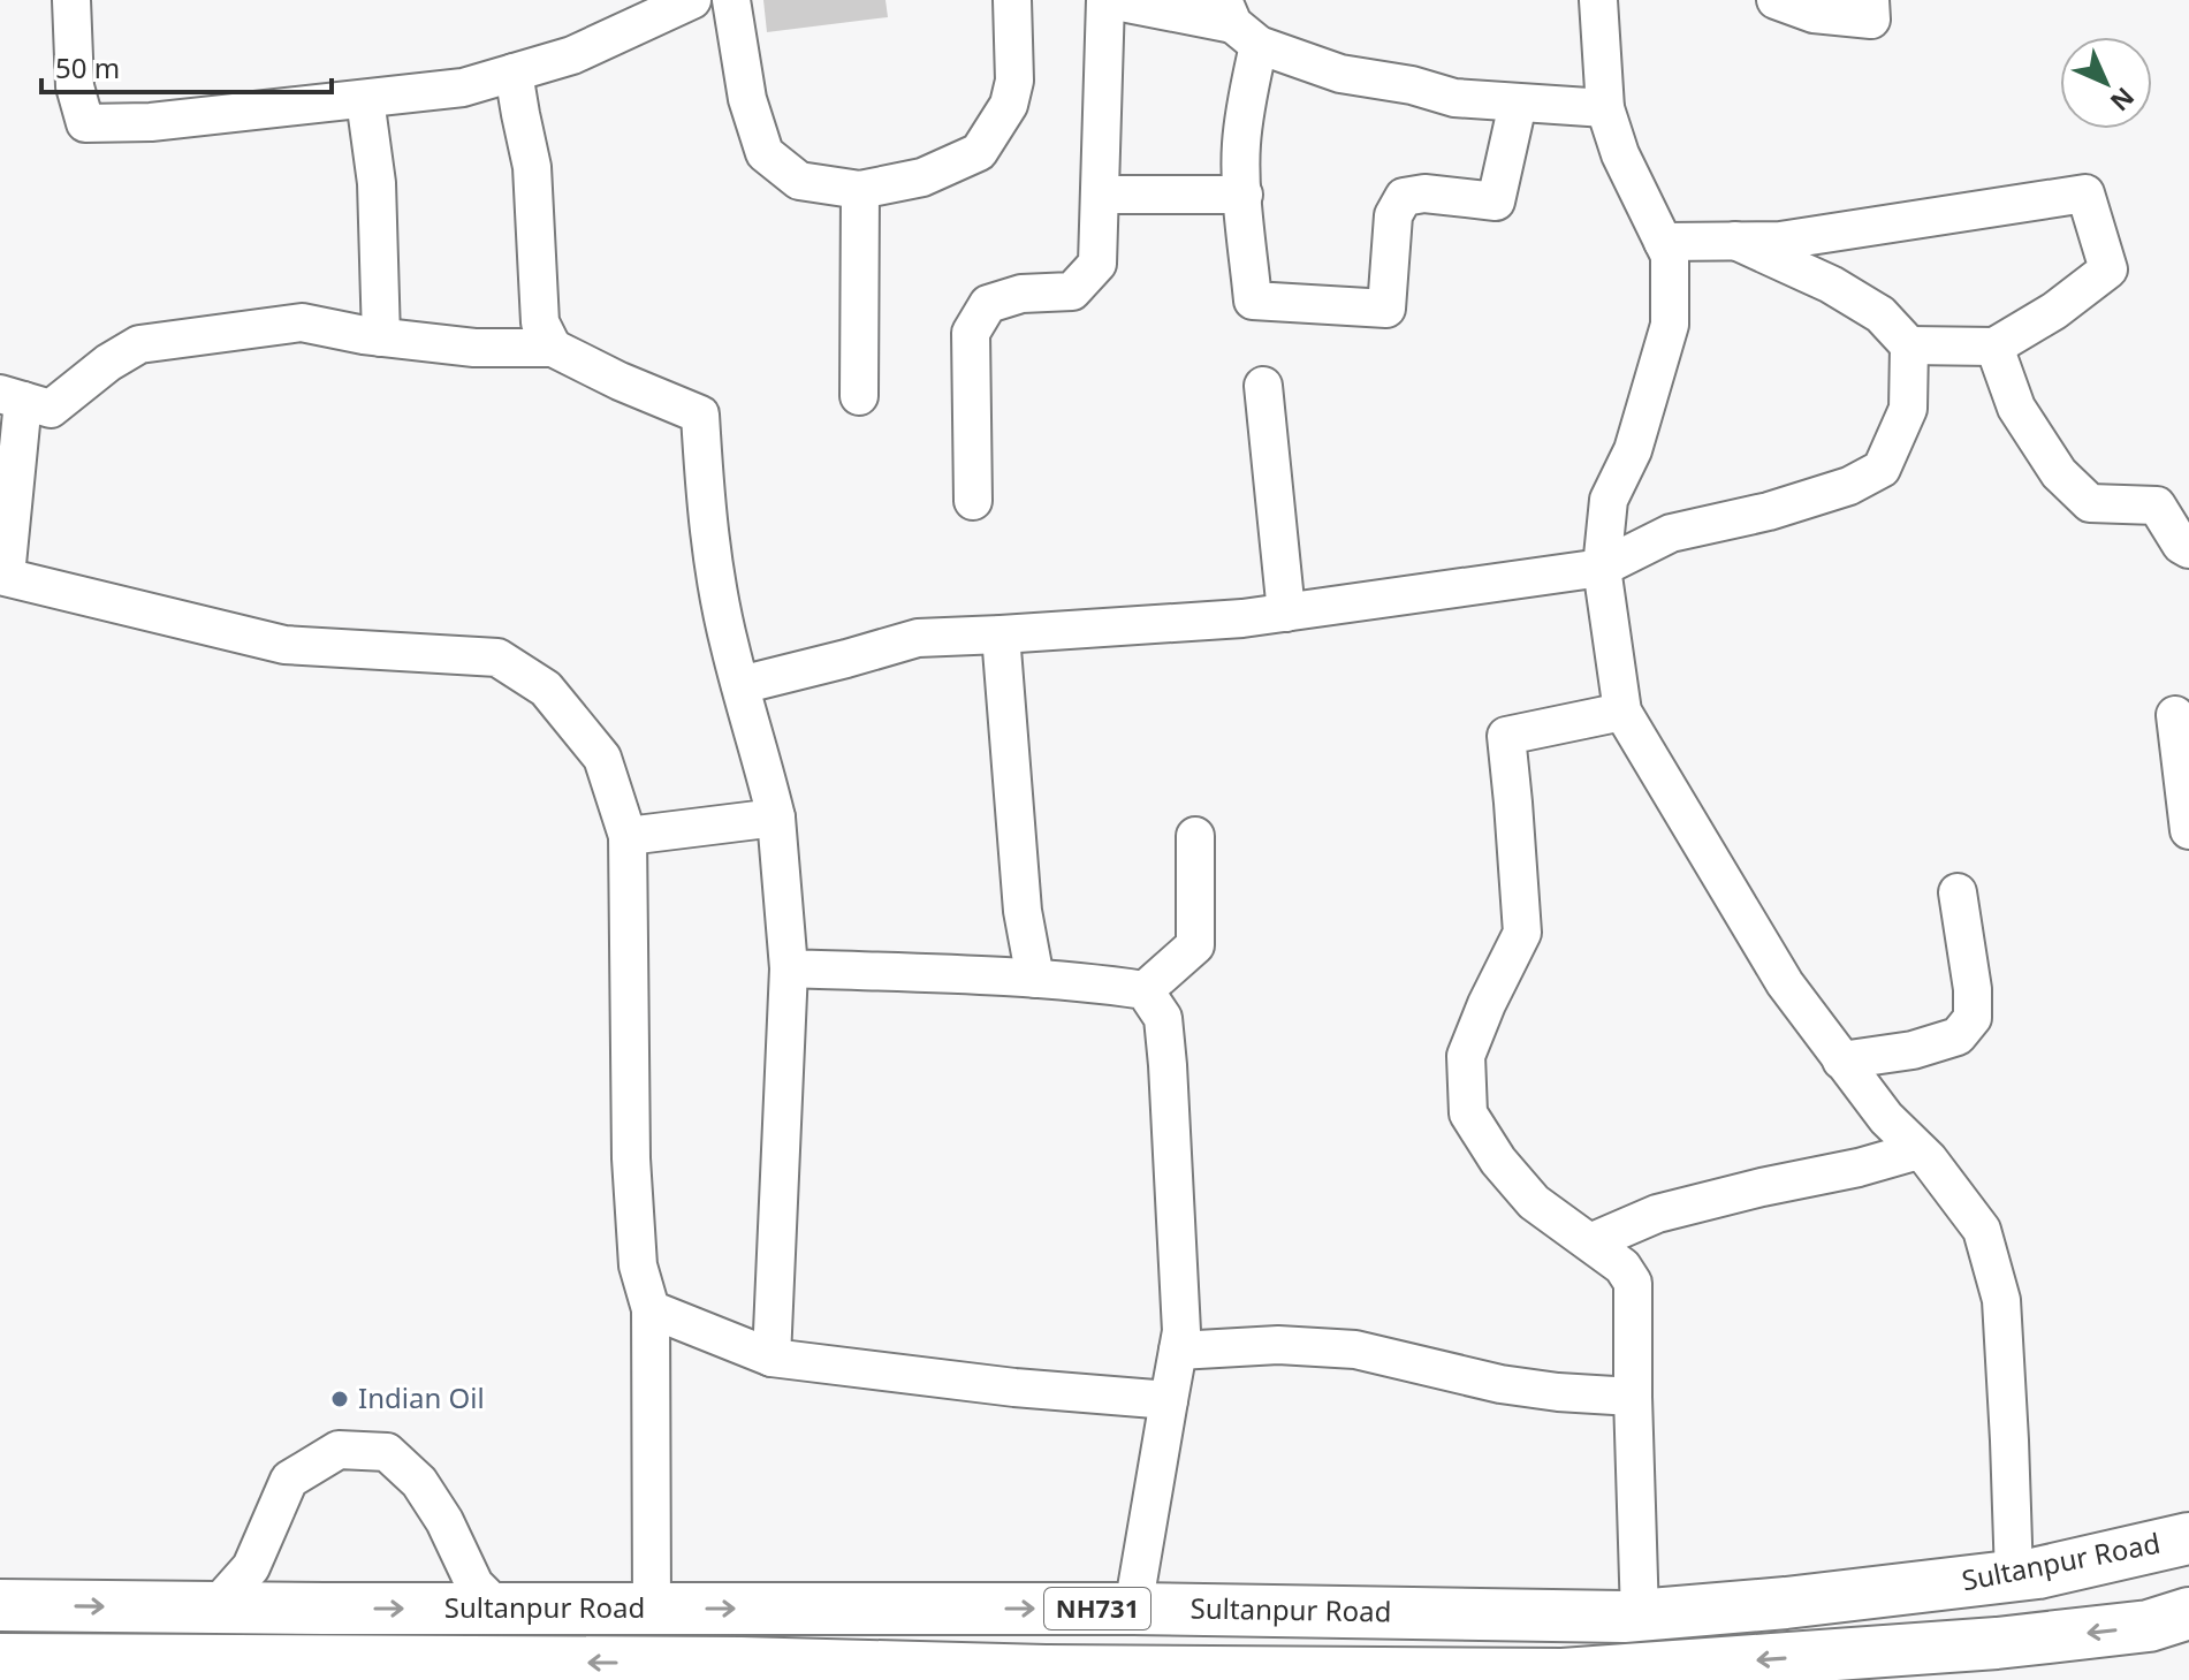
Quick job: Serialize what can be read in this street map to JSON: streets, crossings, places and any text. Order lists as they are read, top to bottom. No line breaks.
{"streets":{"highway":["Sultanpur Road","NH731"]},"places":["Indian Oil"],"scale_bar":"50 m","north":"bottom right"}
